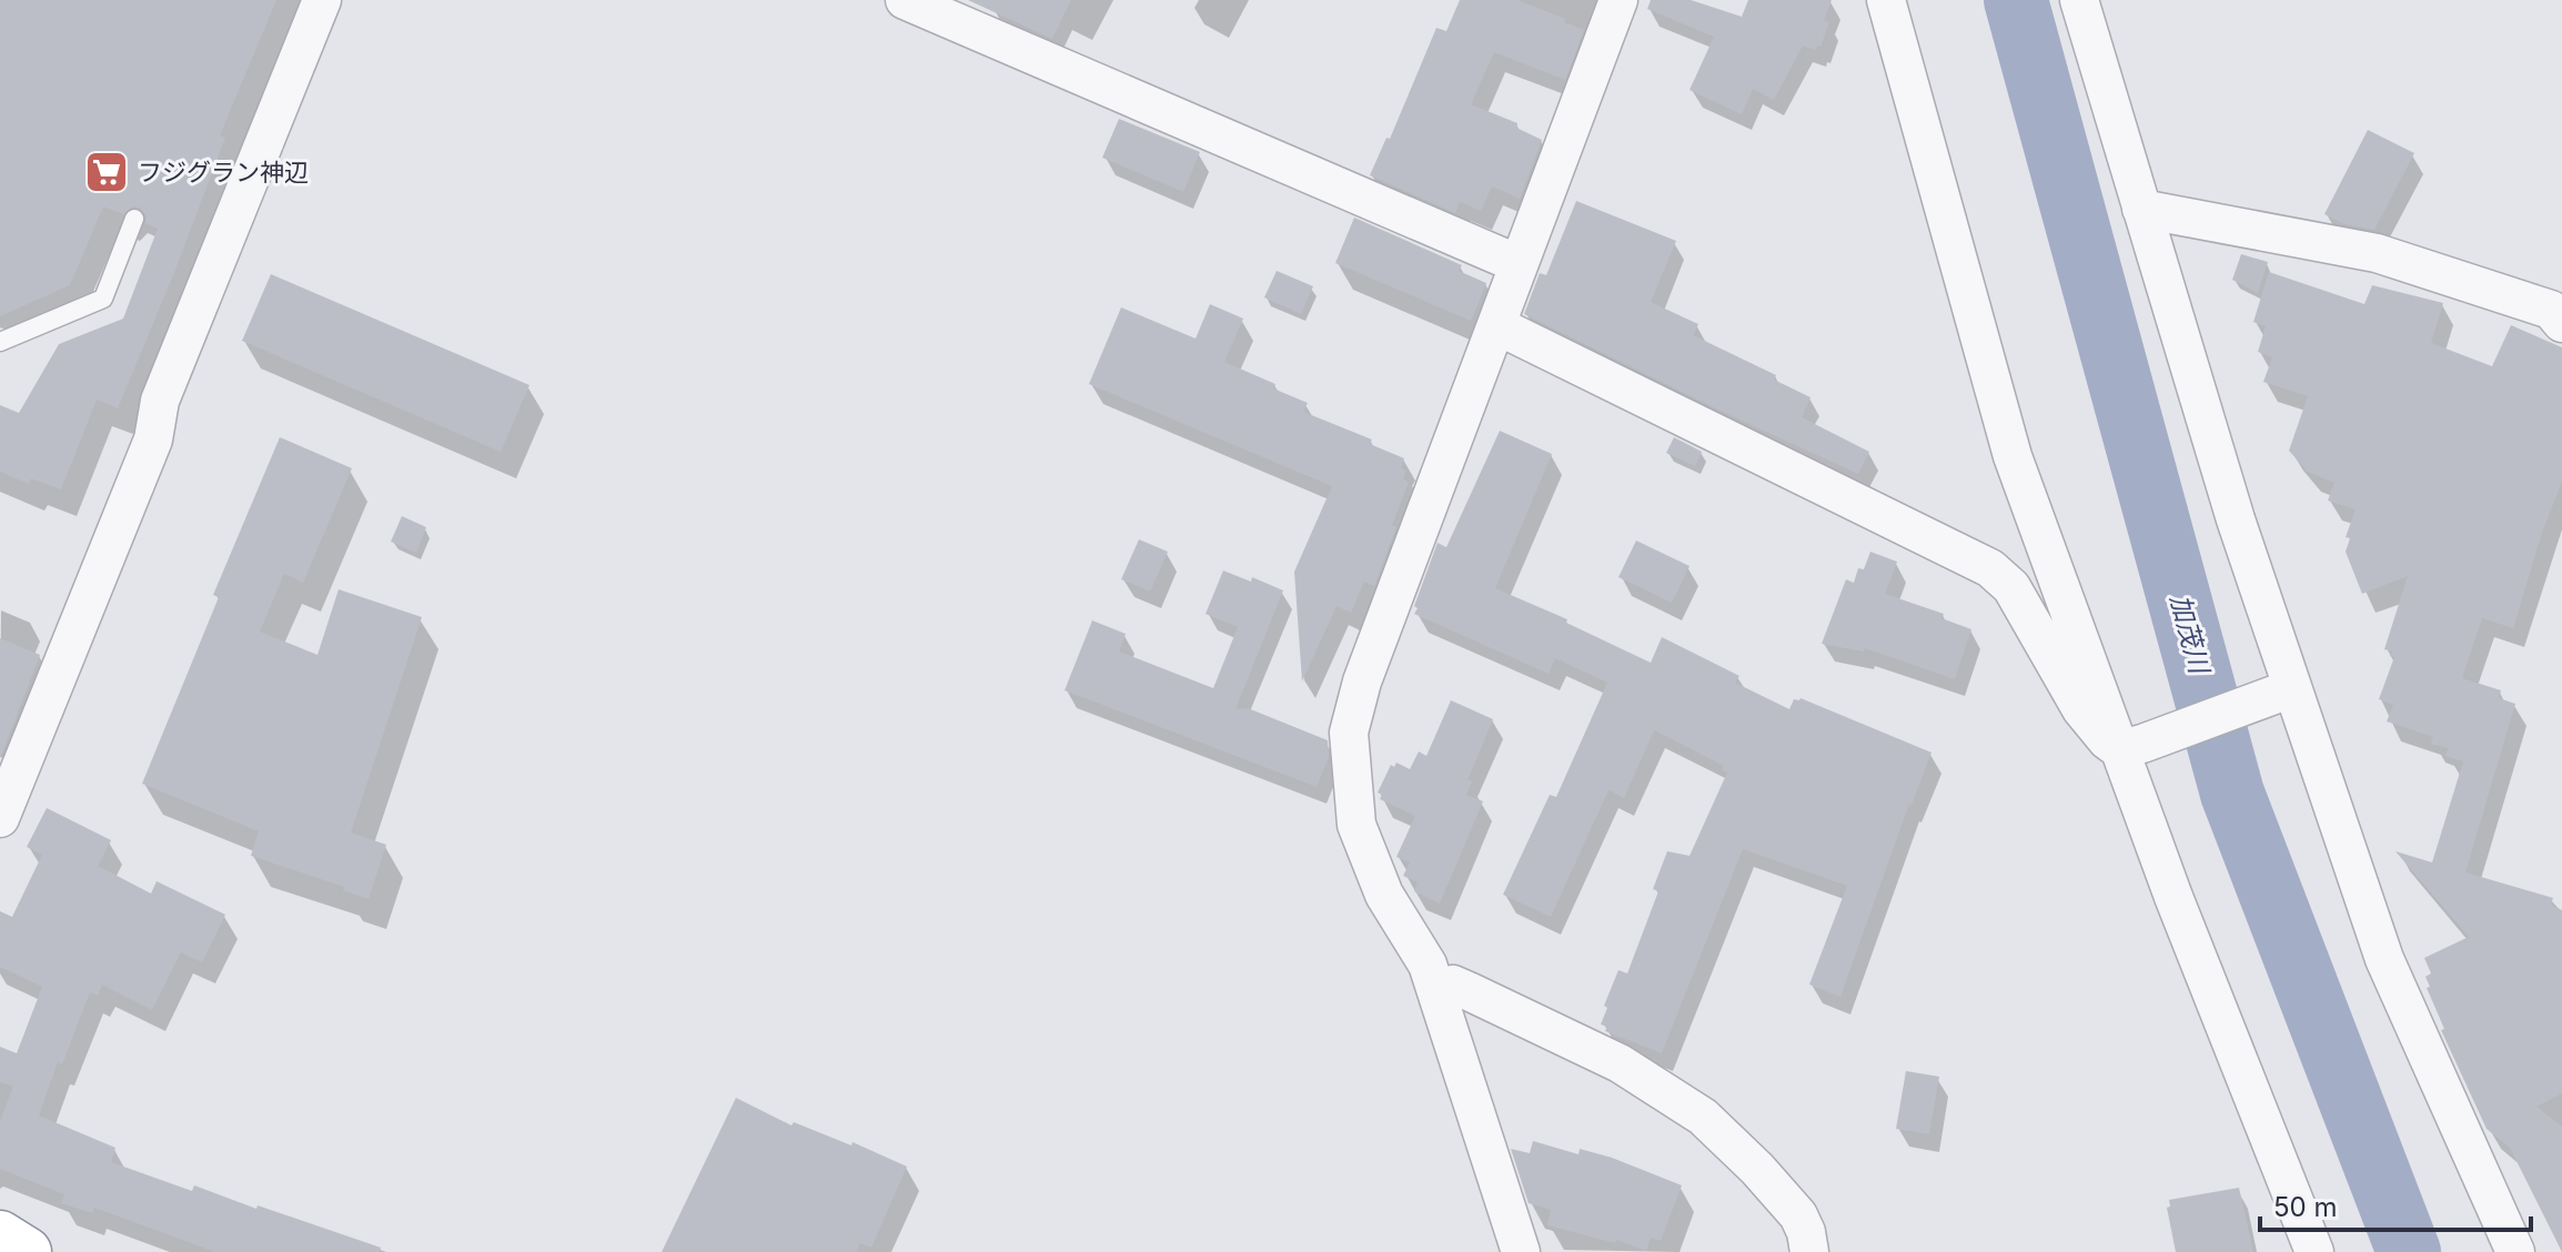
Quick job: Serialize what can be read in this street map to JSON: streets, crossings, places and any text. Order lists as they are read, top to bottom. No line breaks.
{"water":["加茂川"],"places":{"supermarket":["フジグラン神辺"]},"scale_bar":"50 m"}
